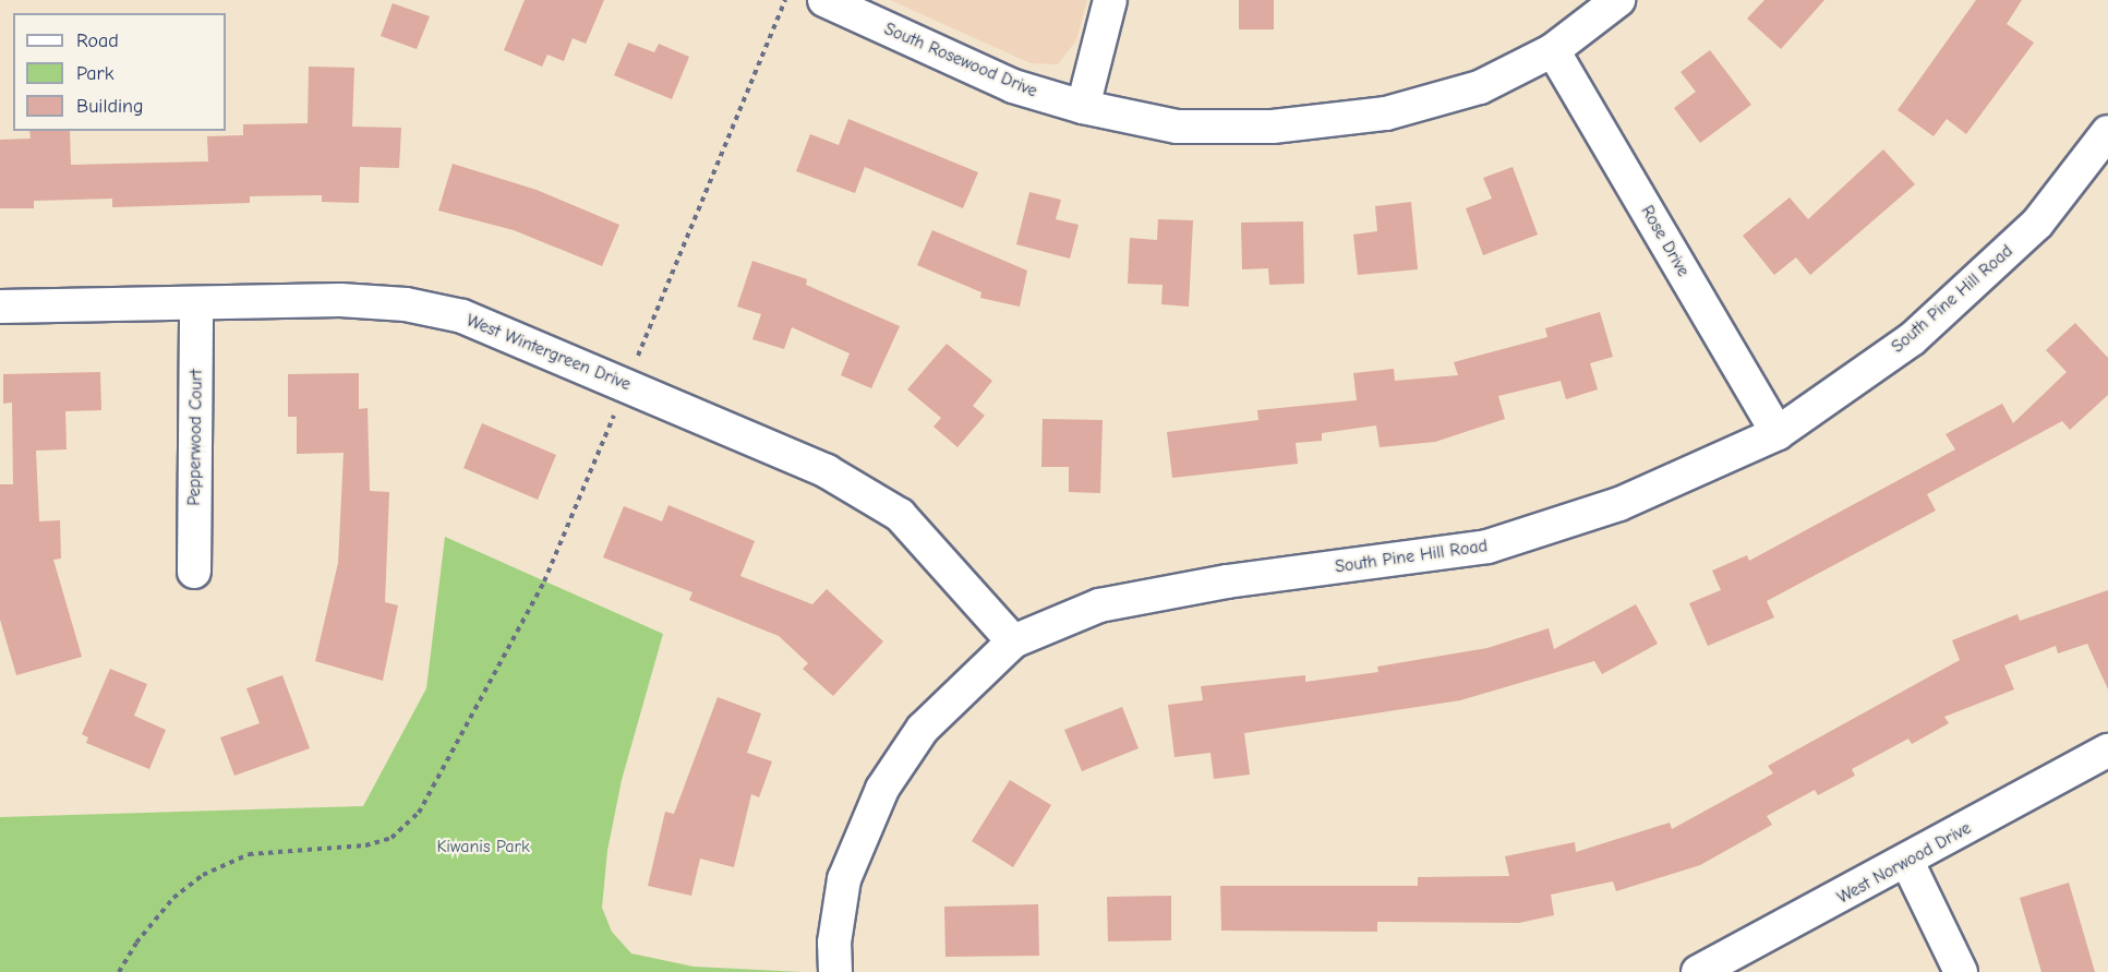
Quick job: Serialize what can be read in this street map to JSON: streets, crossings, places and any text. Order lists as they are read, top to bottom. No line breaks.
{"streets":{"street":["South Rosewood Drive","Rose Drive","South Pine Hill Road","West Wintergreen Drive","Pepperwood Court","West Norwood Drive"]},"crossings":[["South Rosewood Drive","Rose Drive"],["Rose Drive","South Pine Hill Road"],["South Pine Hill Road","West Wintergreen Drive"],["West Wintergreen Drive","Pepperwood Court"]],"parks":["Kiwanis Park"],"legend":["Road","Park","Building"]}
